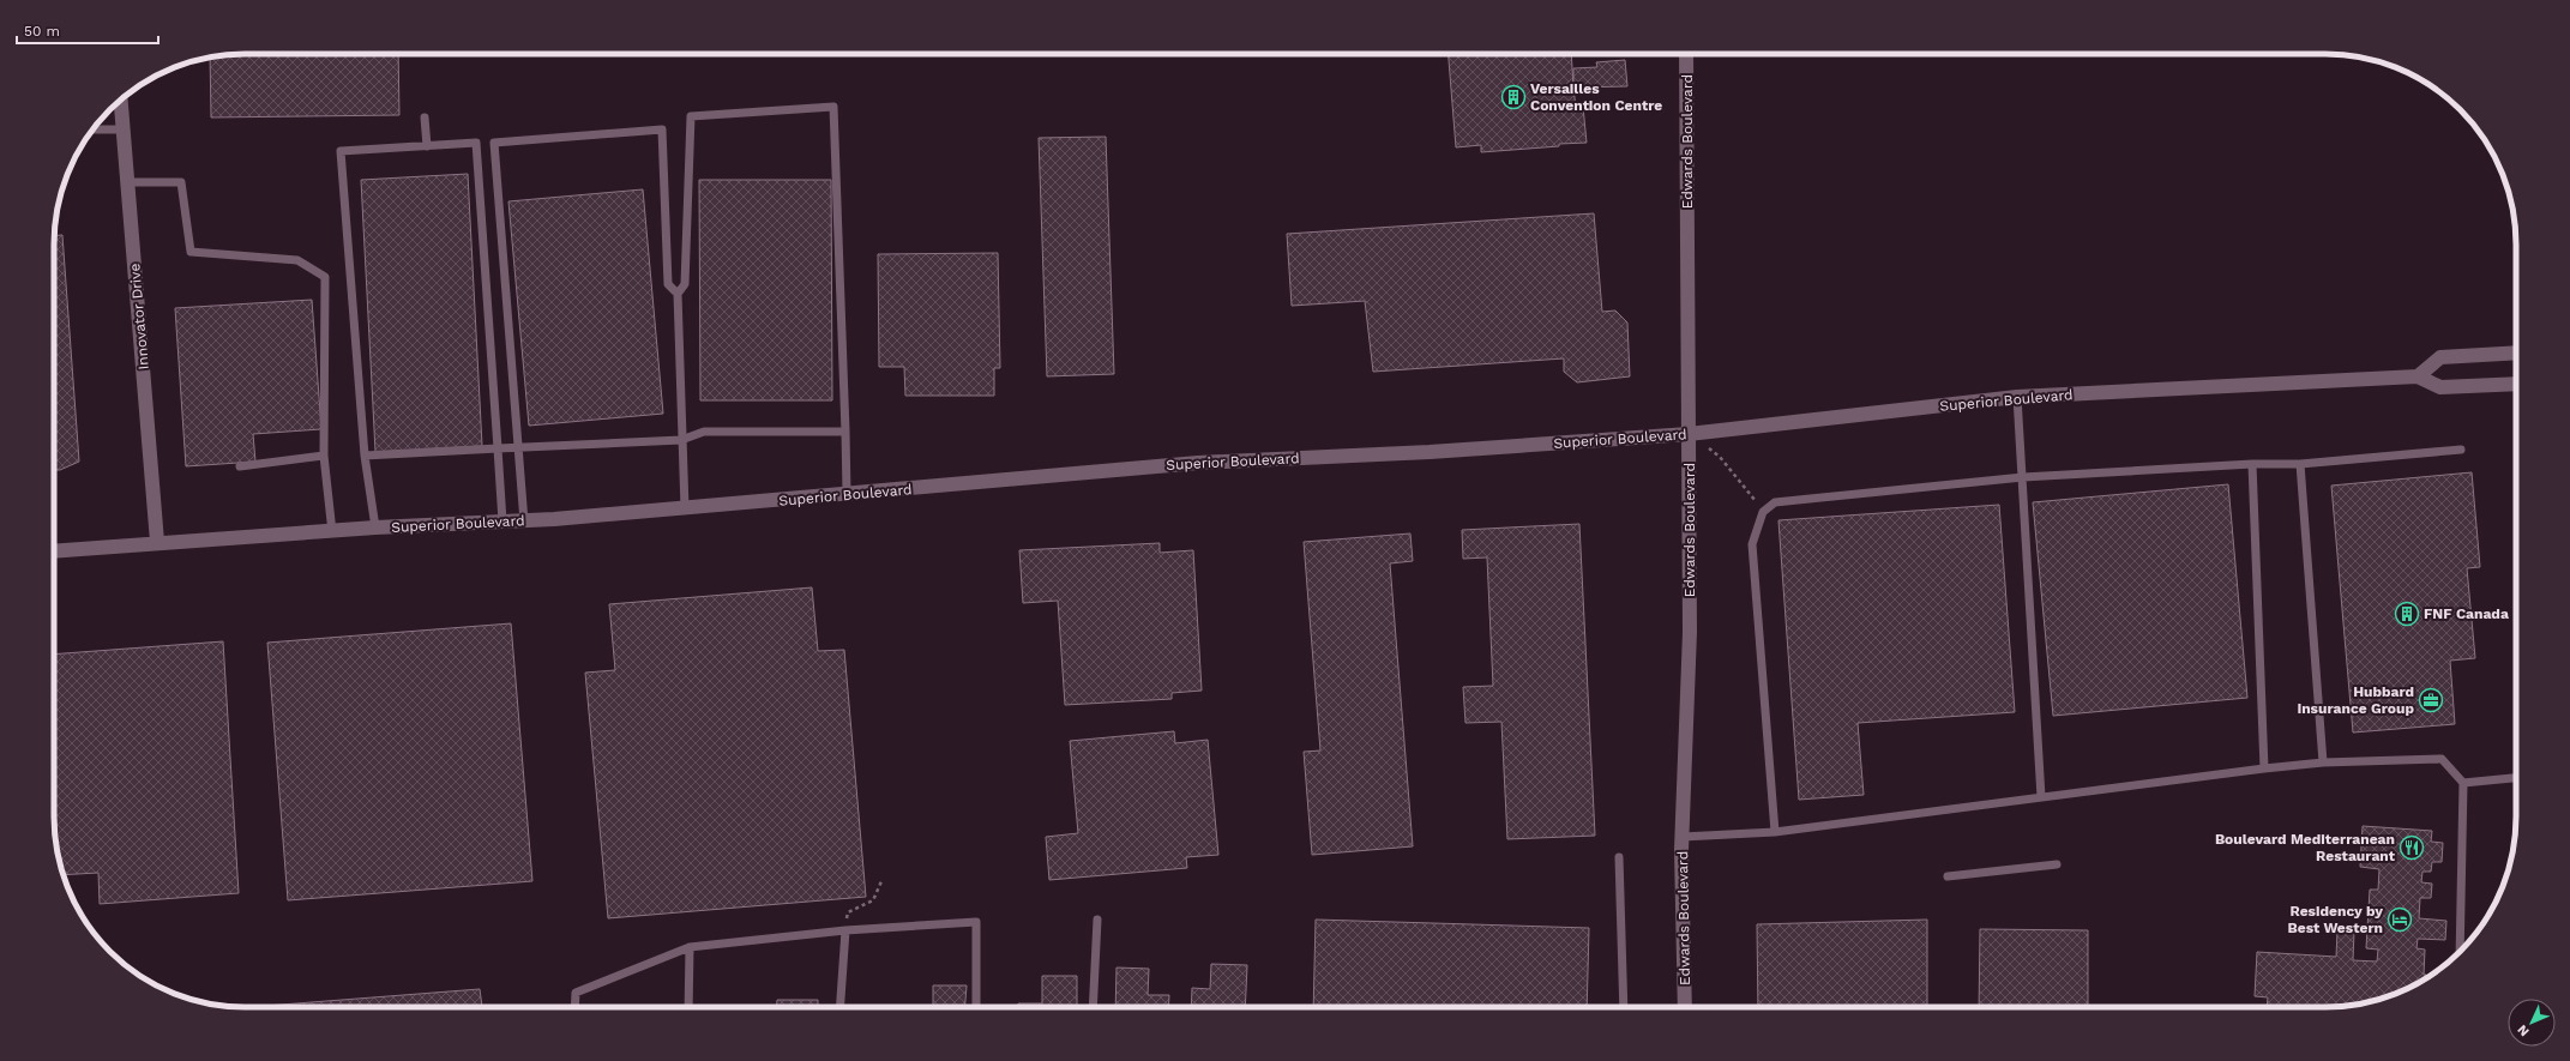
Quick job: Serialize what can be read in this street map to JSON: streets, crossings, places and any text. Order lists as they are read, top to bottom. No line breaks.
{"streets":{"street":["Edwards Boulevard","Innovator Drive","Superior Boulevard"]},"crossings":[["Edwards Boulevard","Superior Boulevard"],["Innovator Drive","Superior Boulevard"]],"places":{"building":["Versailles Convention Centre","FNF Canada"],"office":["Hubbard Insurance Group"],"restaurant":["Boulevard Mediterranean Restaurant"],"hotel":["Residency by Best Western"]},"scale_bar":"50 m","north":"bottom left"}
